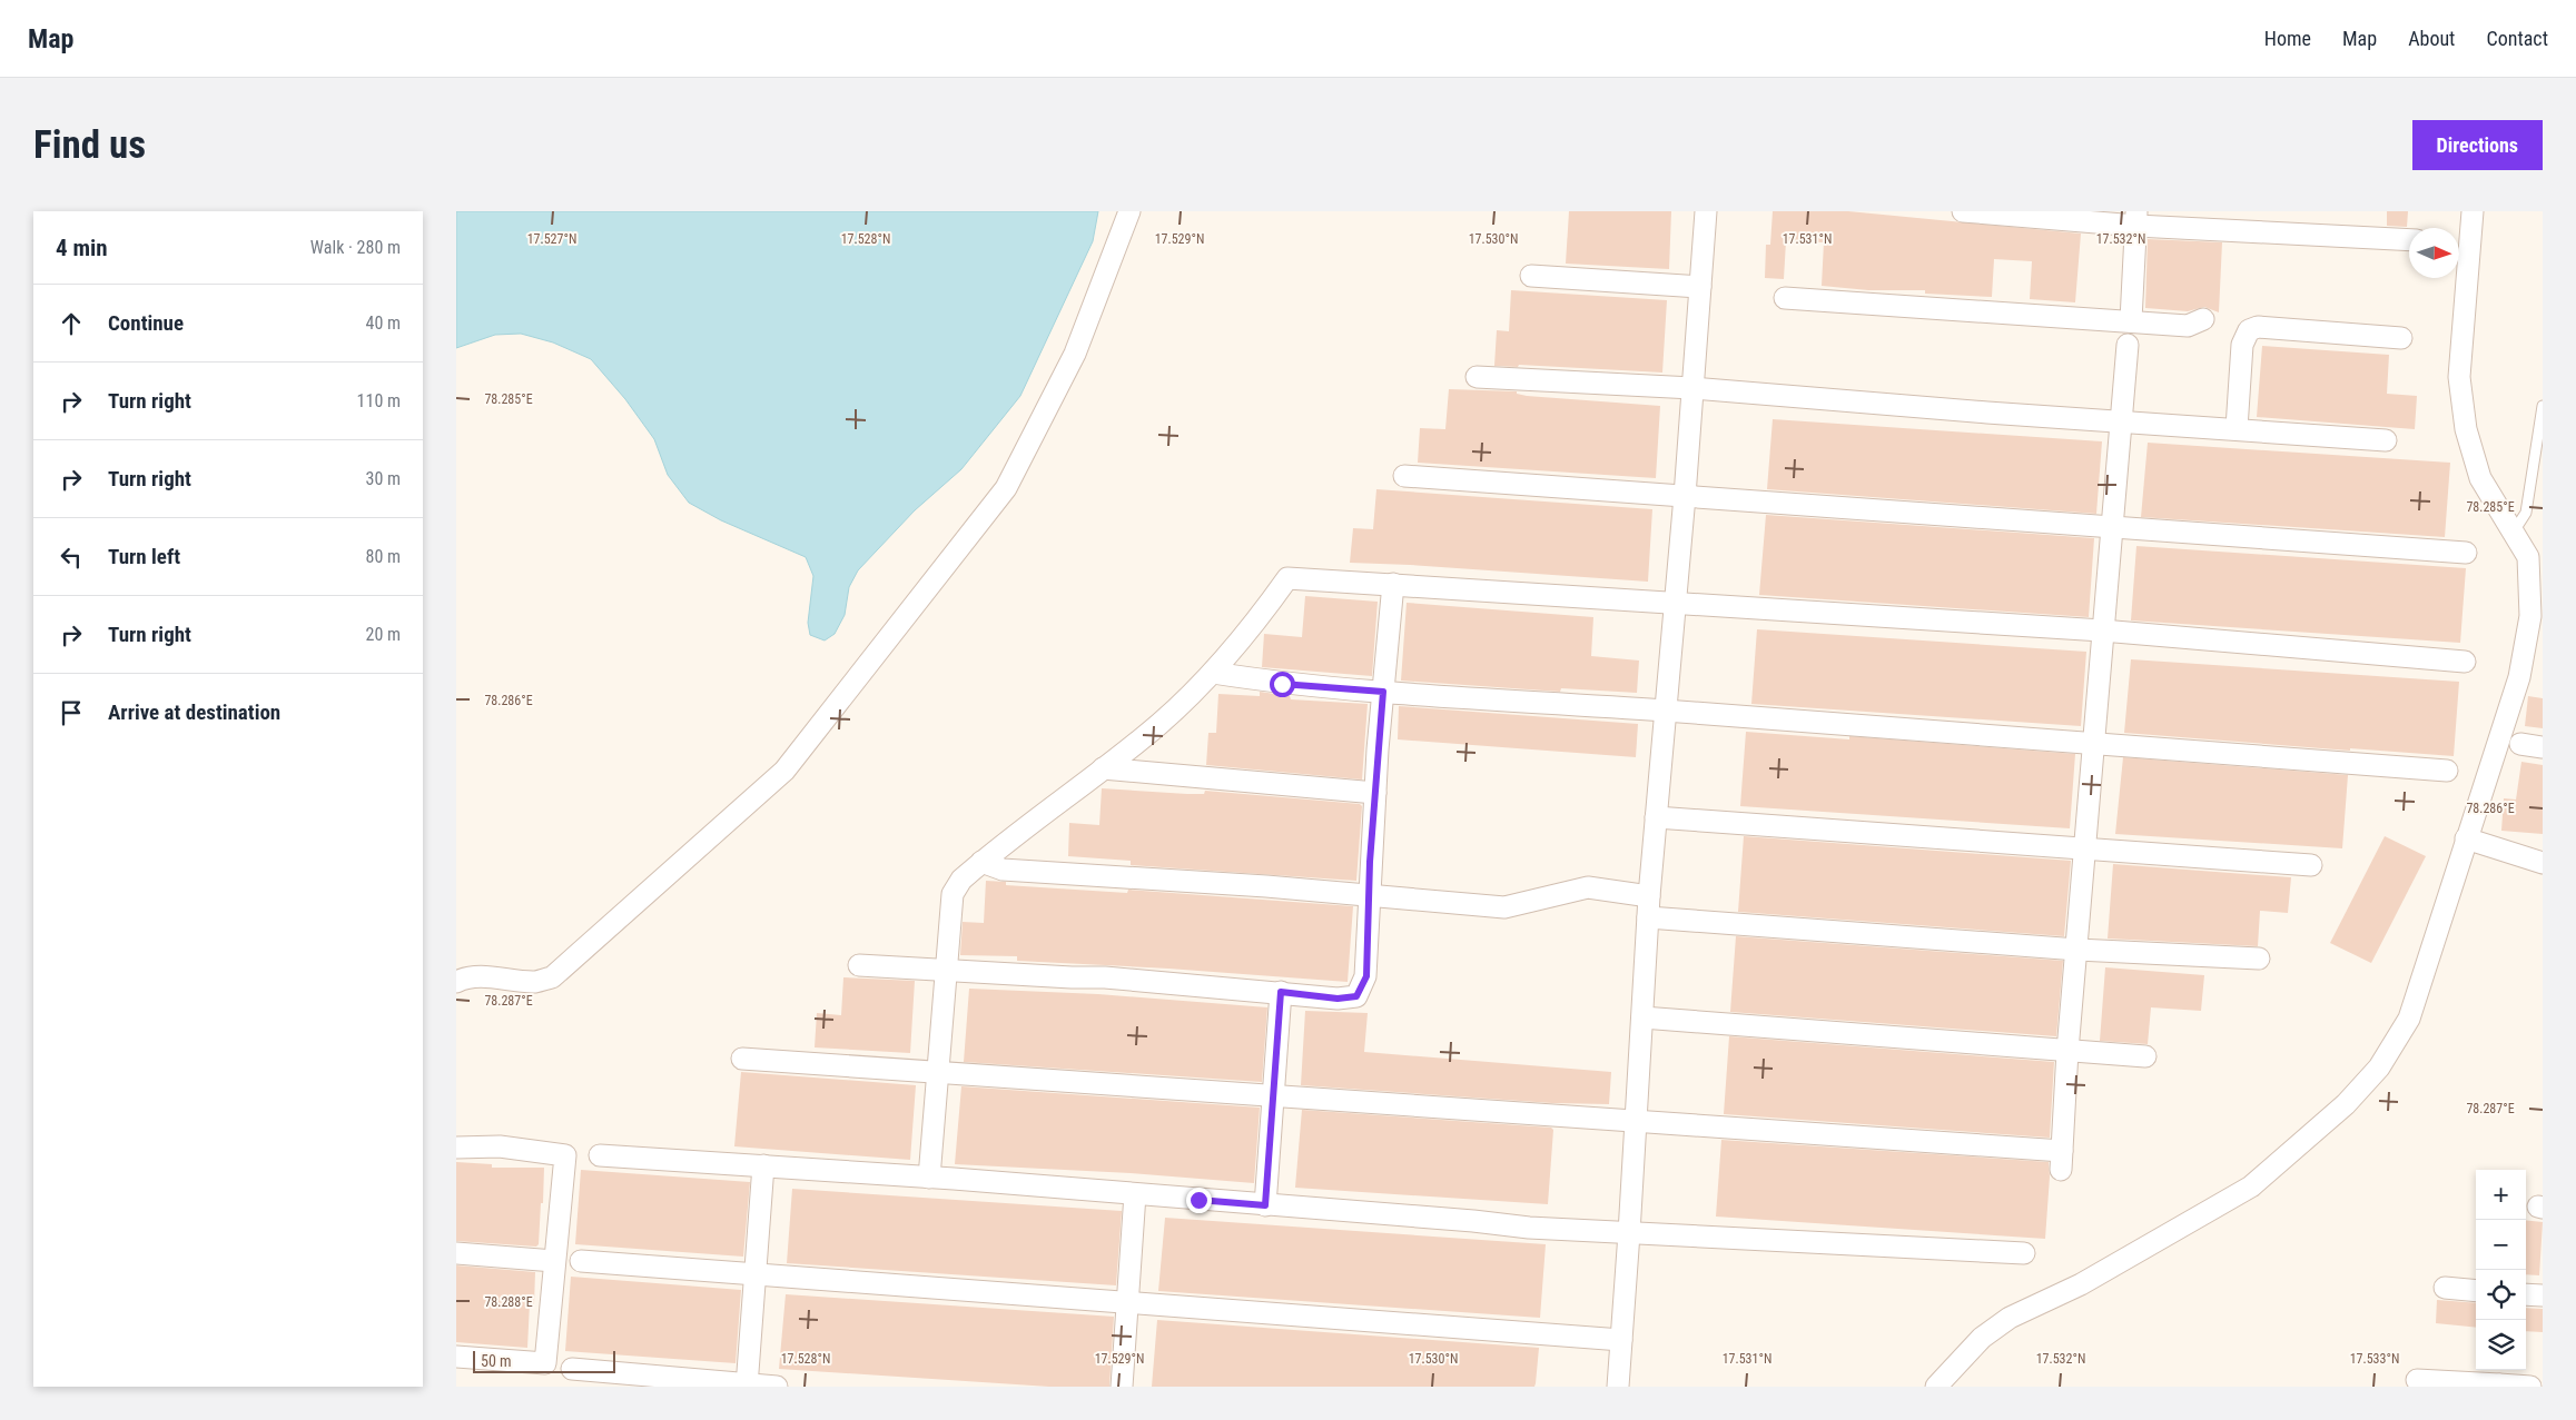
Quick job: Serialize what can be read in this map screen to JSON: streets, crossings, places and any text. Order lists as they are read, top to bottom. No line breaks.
{"scale_bar":"50 m","north":"right","page":{"header":"Map","nav":["Home","Map","About","Contact"],"buttons":"Directions","title":"Find us","heading":["4 min","Walk · 280 m"],"list":[["Continue","40 m"],["Turn right","110 m"],["Turn right","30 m"],["Turn left","80 m"],["Turn right","20 m"],"Arrive at destination"],"map_buttons":["+","−"],"scale":"50 m"},"coordinates":["17.527°N","17.528°N","17.529°N","17.530°N","17.531°N","17.532°N","78.285°E","78.286°E","78.287°E","78.288°E","17.533°N"]}
